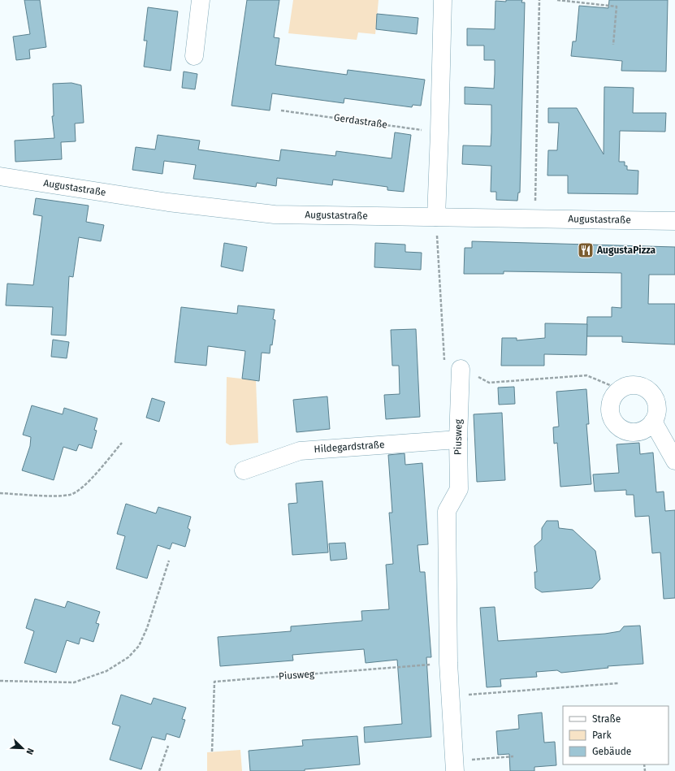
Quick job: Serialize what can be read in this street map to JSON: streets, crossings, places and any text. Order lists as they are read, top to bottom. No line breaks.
{"streets":{"street":["Augustastraße","Piusweg","Hildegardstraße"],"path":["Gerdastraße"]},"crossings":[["Piusweg","Hildegardstraße"]],"places":{"restaurant":["AugustaPizza"]},"legend":["Straße","Park","Gebäude"],"north":"bottom right"}
